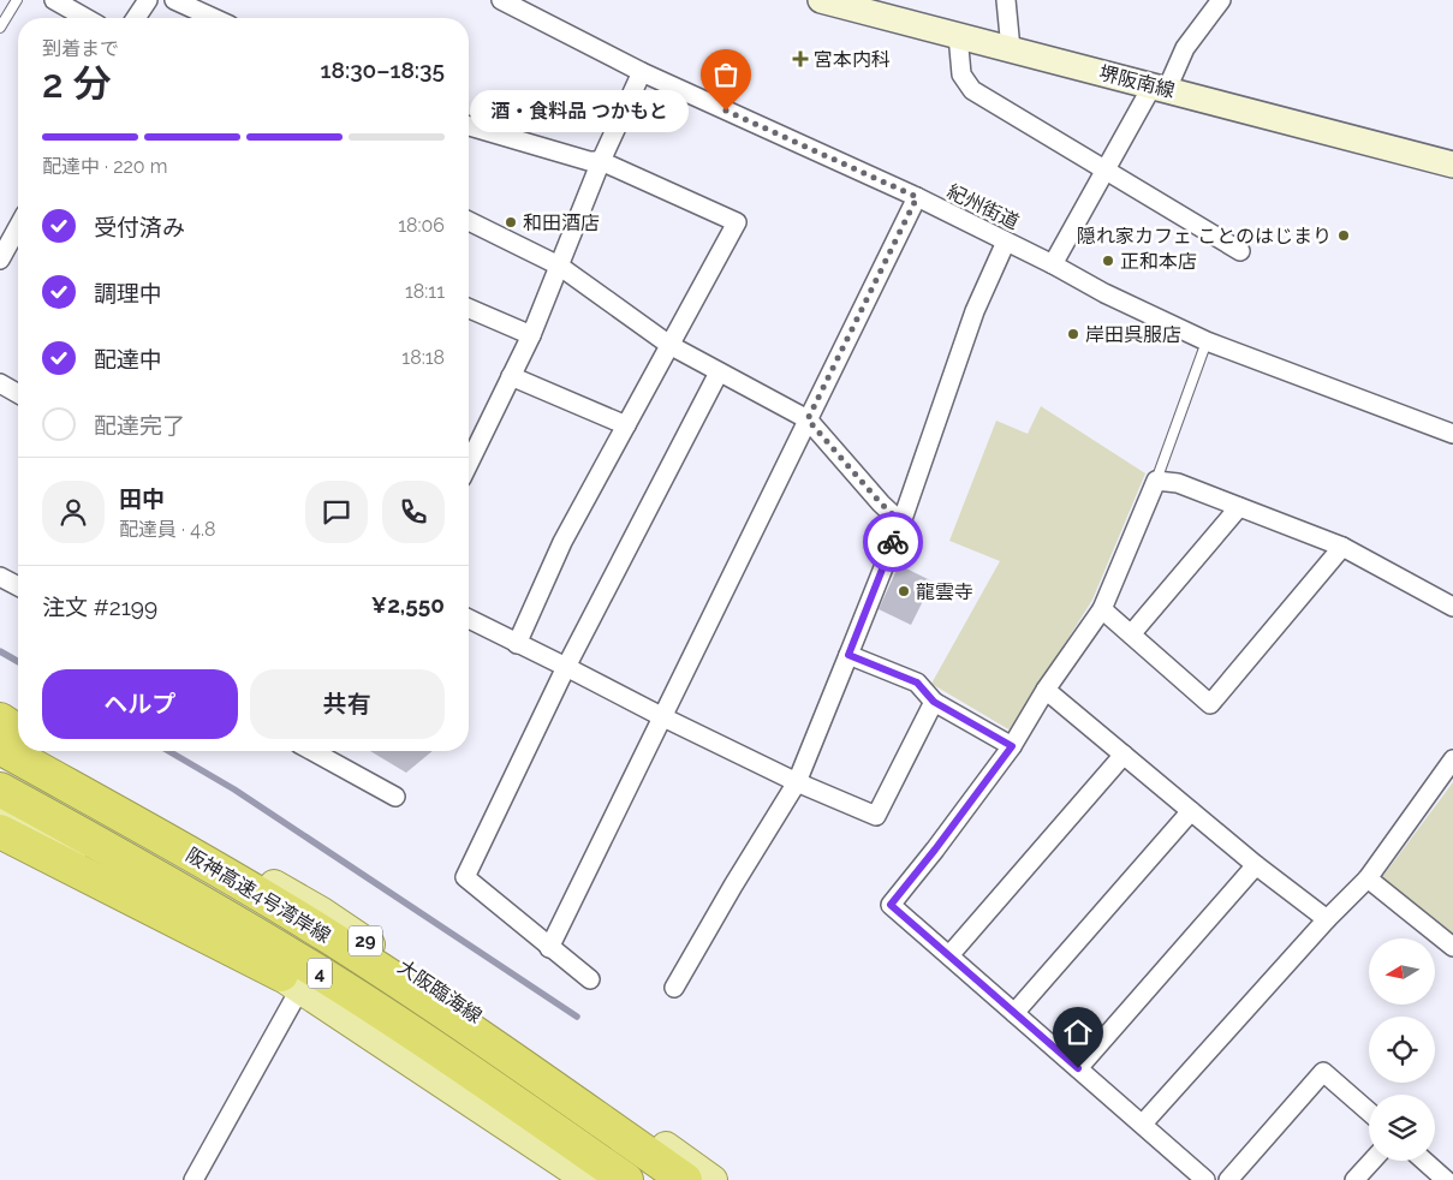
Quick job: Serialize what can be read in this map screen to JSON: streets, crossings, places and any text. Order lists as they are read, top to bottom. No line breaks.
{"streets":{"highway":["阪神高速4号湾岸線","4"],"main road":["堺阪南線","29","大阪臨海線"],"street":["紀州街道"]},"places":{"health":["宮本内科"],"other":["酒・食料品 つかもと","和田酒店","隠れ家カフェ ことのはじまり","正和本店","岸田呉服店","龍雲寺"]},"north":"left","page":{"heading":["2 分","到着まで","18:30–18:35"],"panel":["田中","配達員 · 4.8","注文 #2199","¥2,550"],"bubble":"酒・食料品 つかもと","bar":"配達中 · 220 m","list":[["受付済み","18:06"],["調理中","18:11"],["配達中","18:18"],"配達完了"],"buttons":["ヘルプ","共有"]}}
